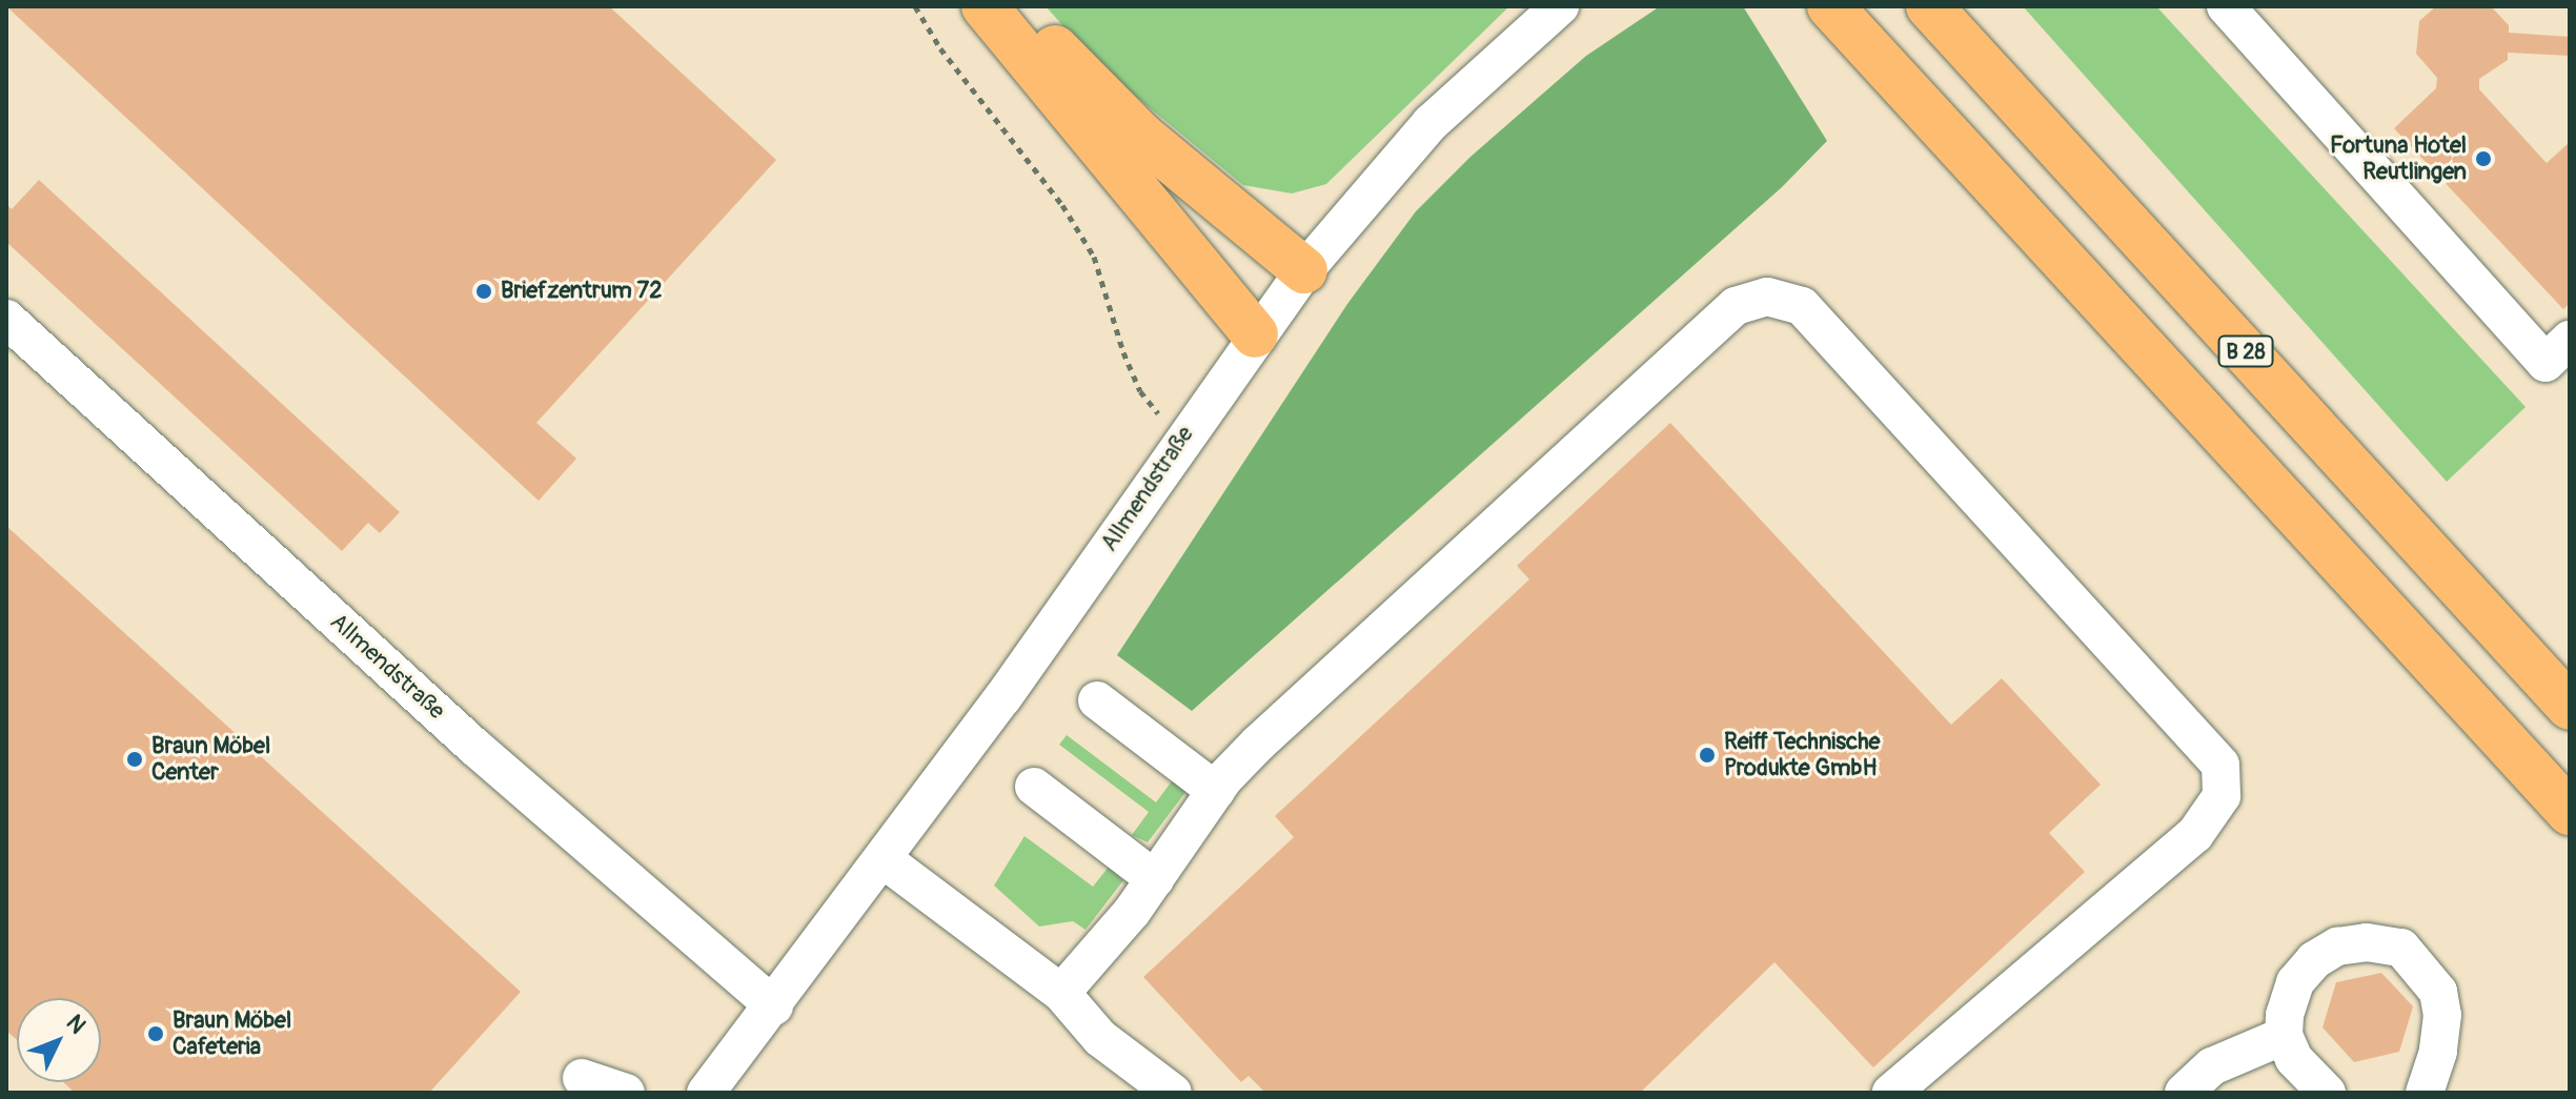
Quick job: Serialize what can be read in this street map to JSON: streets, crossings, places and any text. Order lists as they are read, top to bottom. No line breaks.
{"streets":{"highway":["B 28"],"street":["Allmendstraße"]},"places":["Fortuna Hotel Reutlingen","Briefzentrum 72","Reiff Technische Produkte GmbH","Braun Möbel Center","Braun Möbel Cafeteria"],"north":"top right"}
